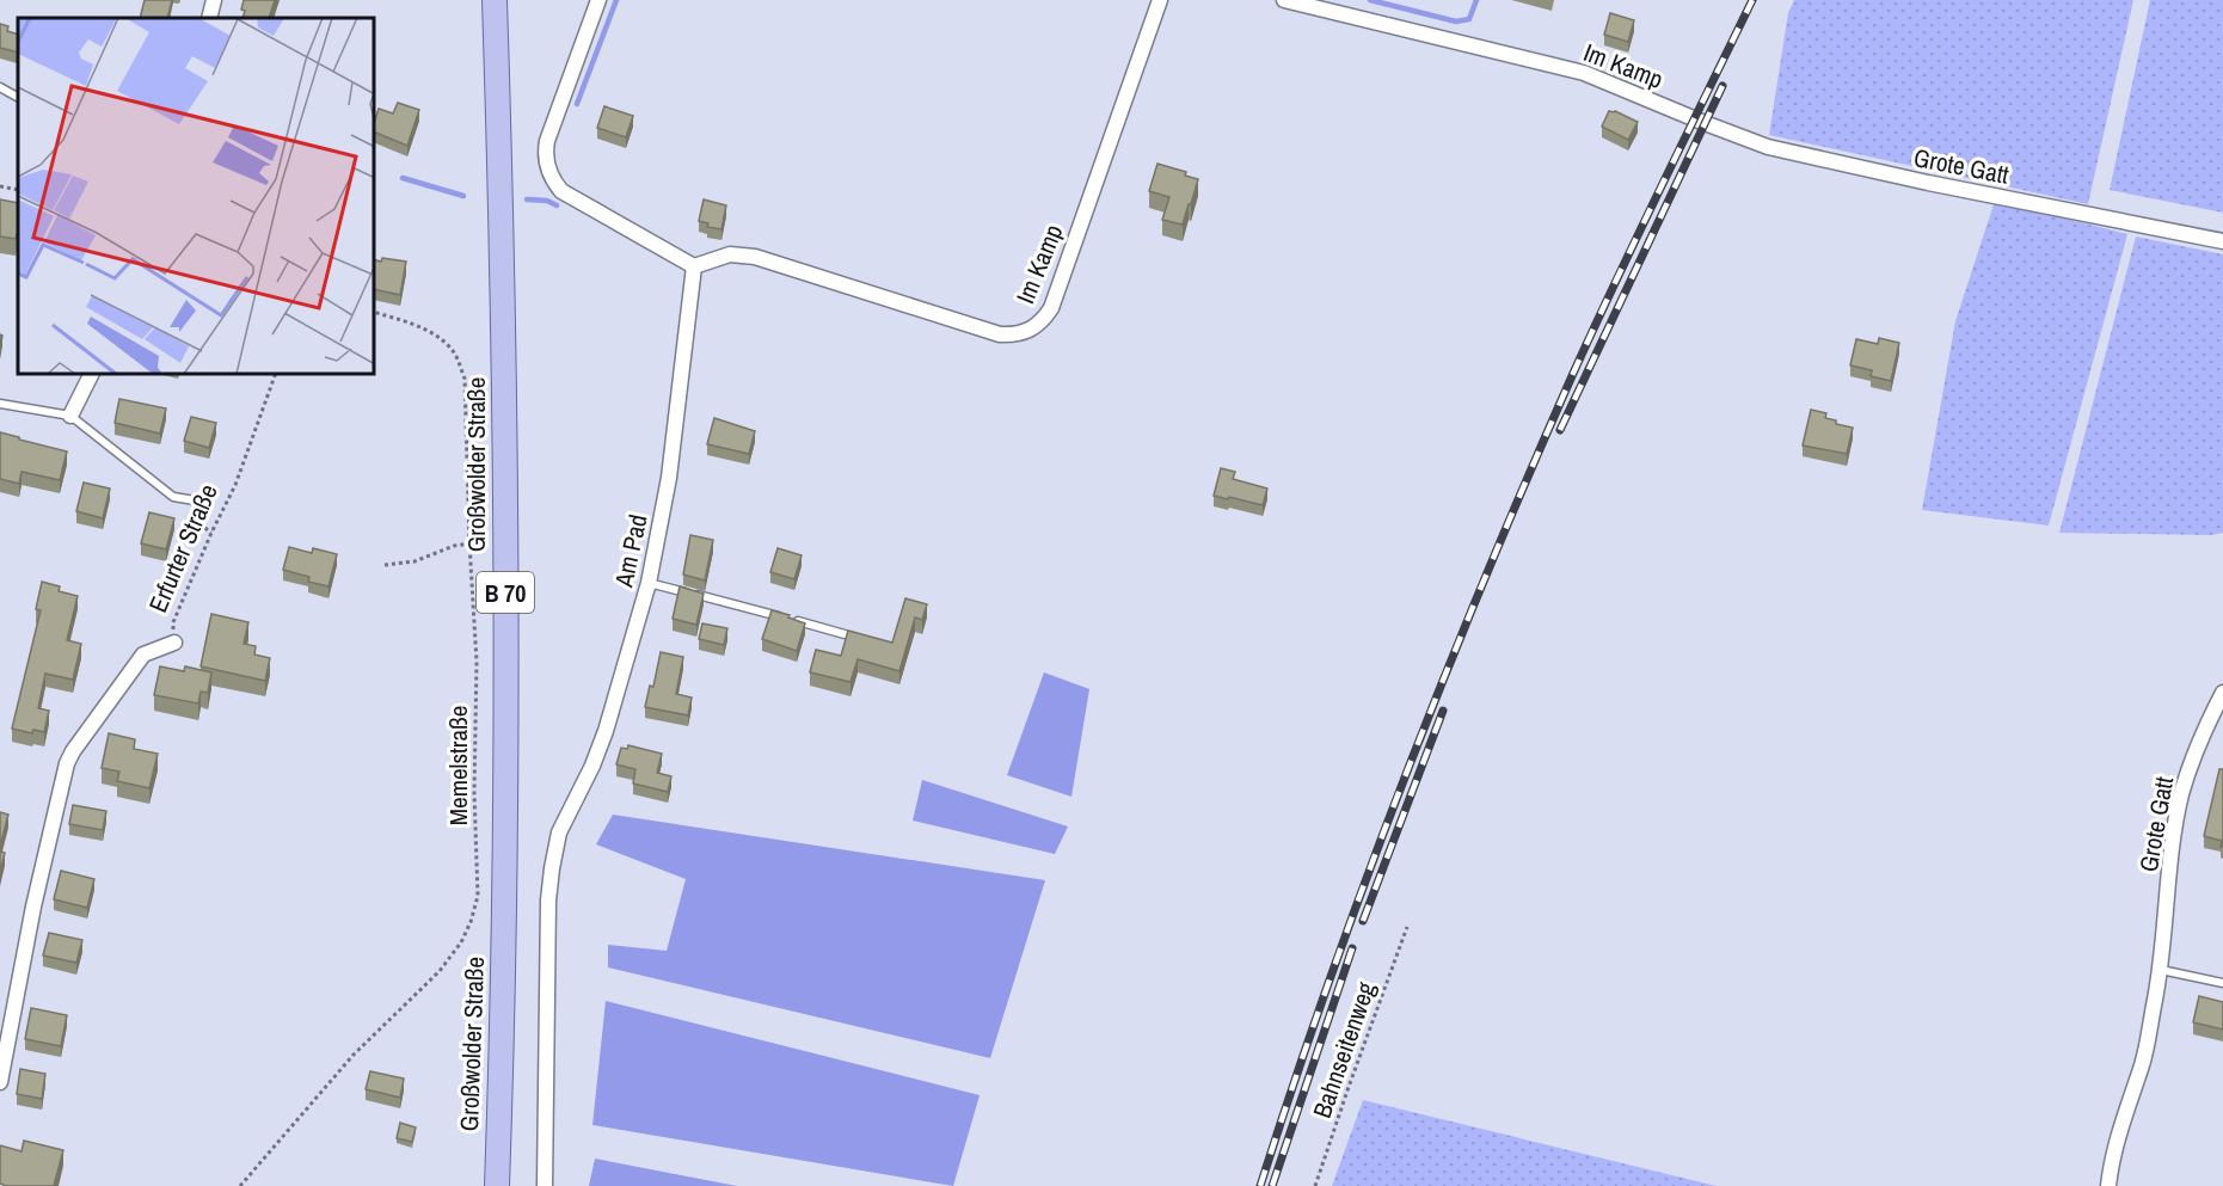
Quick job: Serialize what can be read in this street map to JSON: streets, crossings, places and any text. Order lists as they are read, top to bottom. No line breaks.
{"streets":{"main road":["Großwolder Straße","B 70"],"street":["Im Kamp","Grote Gatt","Erfurter Straße","Am Pad"],"path":["Memelstraße","Bahnseitenweg"]},"crossings":[["Im Kamp","Grote Gatt"],["Im Kamp","Am Pad"]]}
